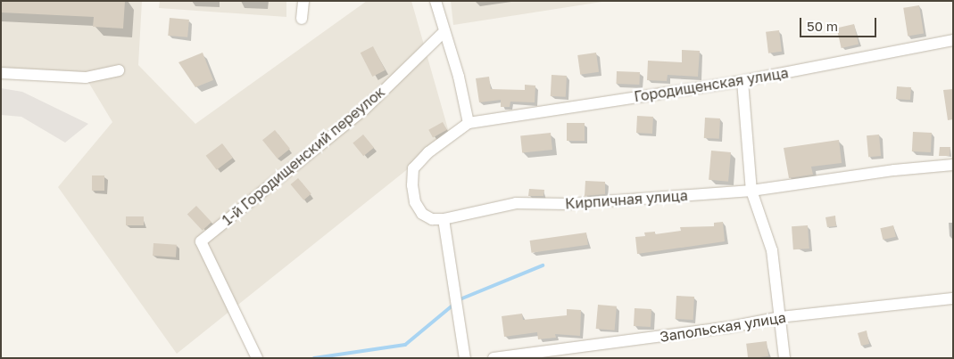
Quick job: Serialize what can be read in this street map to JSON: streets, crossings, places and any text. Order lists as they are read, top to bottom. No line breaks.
{"streets":{"street":["Городищенская улица","1-й Городищенский переулок","Кирпичная улица","Запольская улица"]},"crossings":[["Городищенская улица","Кирпичная улица"]],"scale_bar":"50 m"}
